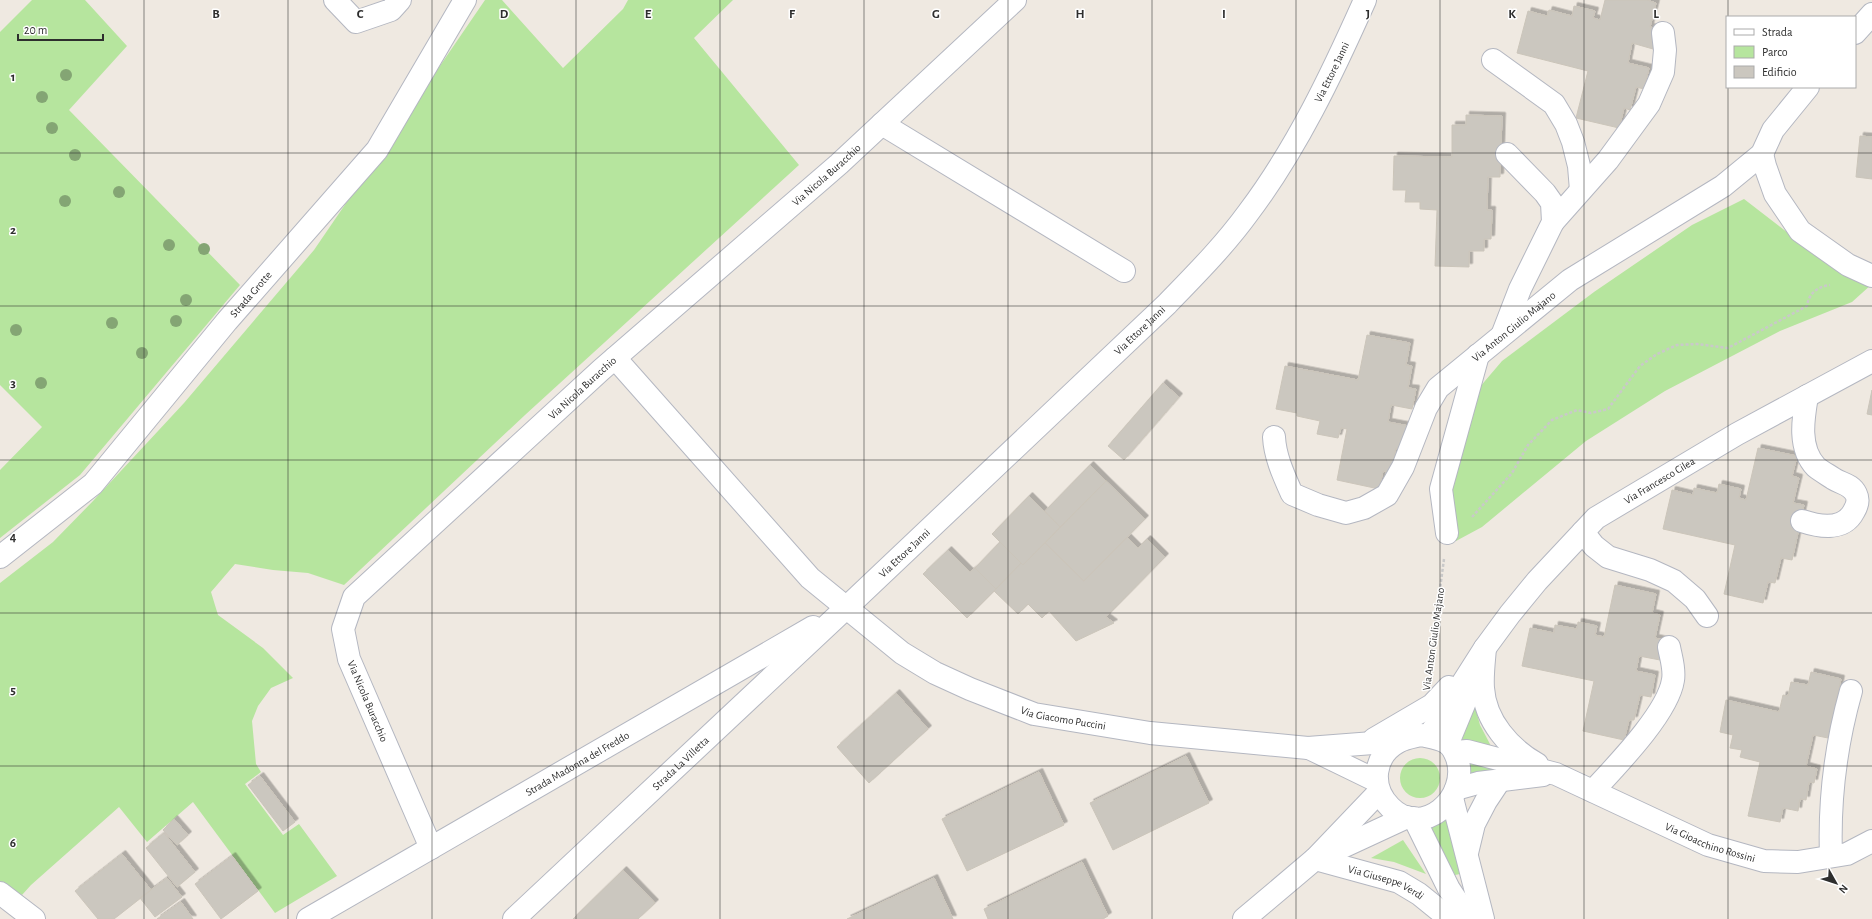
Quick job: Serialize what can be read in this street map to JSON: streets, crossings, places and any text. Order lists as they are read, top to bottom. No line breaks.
{"streets":{"street":["Via Ettore Janni","Via Nicola Buracchio","Strada Grotte","Via Anton Giulio Majano","Via Francesco Cilea","Via Giacomo Puccini","Strada Madonna del Freddo","Strada La Villetta","Via Gioacchino Rossini","Via Giuseppe Verdi"]},"crossings":[["Via Ettore Janni","Via Giacomo Puccini"],["Via Ettore Janni","Strada Madonna del Freddo"],["Via Ettore Janni","Strada La Villetta"],["Via Nicola Buracchio","Via Giacomo Puccini"],["Via Nicola Buracchio","Strada Madonna del Freddo"],["Via Francesco Cilea","Via Giacomo Puccini"],["Via Francesco Cilea","Via Gioacchino Rossini"],["Via Giacomo Puccini","Strada Madonna del Freddo"],["Via Giacomo Puccini","Strada La Villetta"],["Via Giacomo Puccini","Via Gioacchino Rossini"],["Strada Madonna del Freddo","Strada La Villetta"]],"legend":["Strada","Parco","Edificio"],"scale_bar":"20 m","north":"bottom right","grid":{"columns":["B","C","D","E","F","G","H","I","J","K","L"],"rows":["1","2","3","4","5","6"]}}
